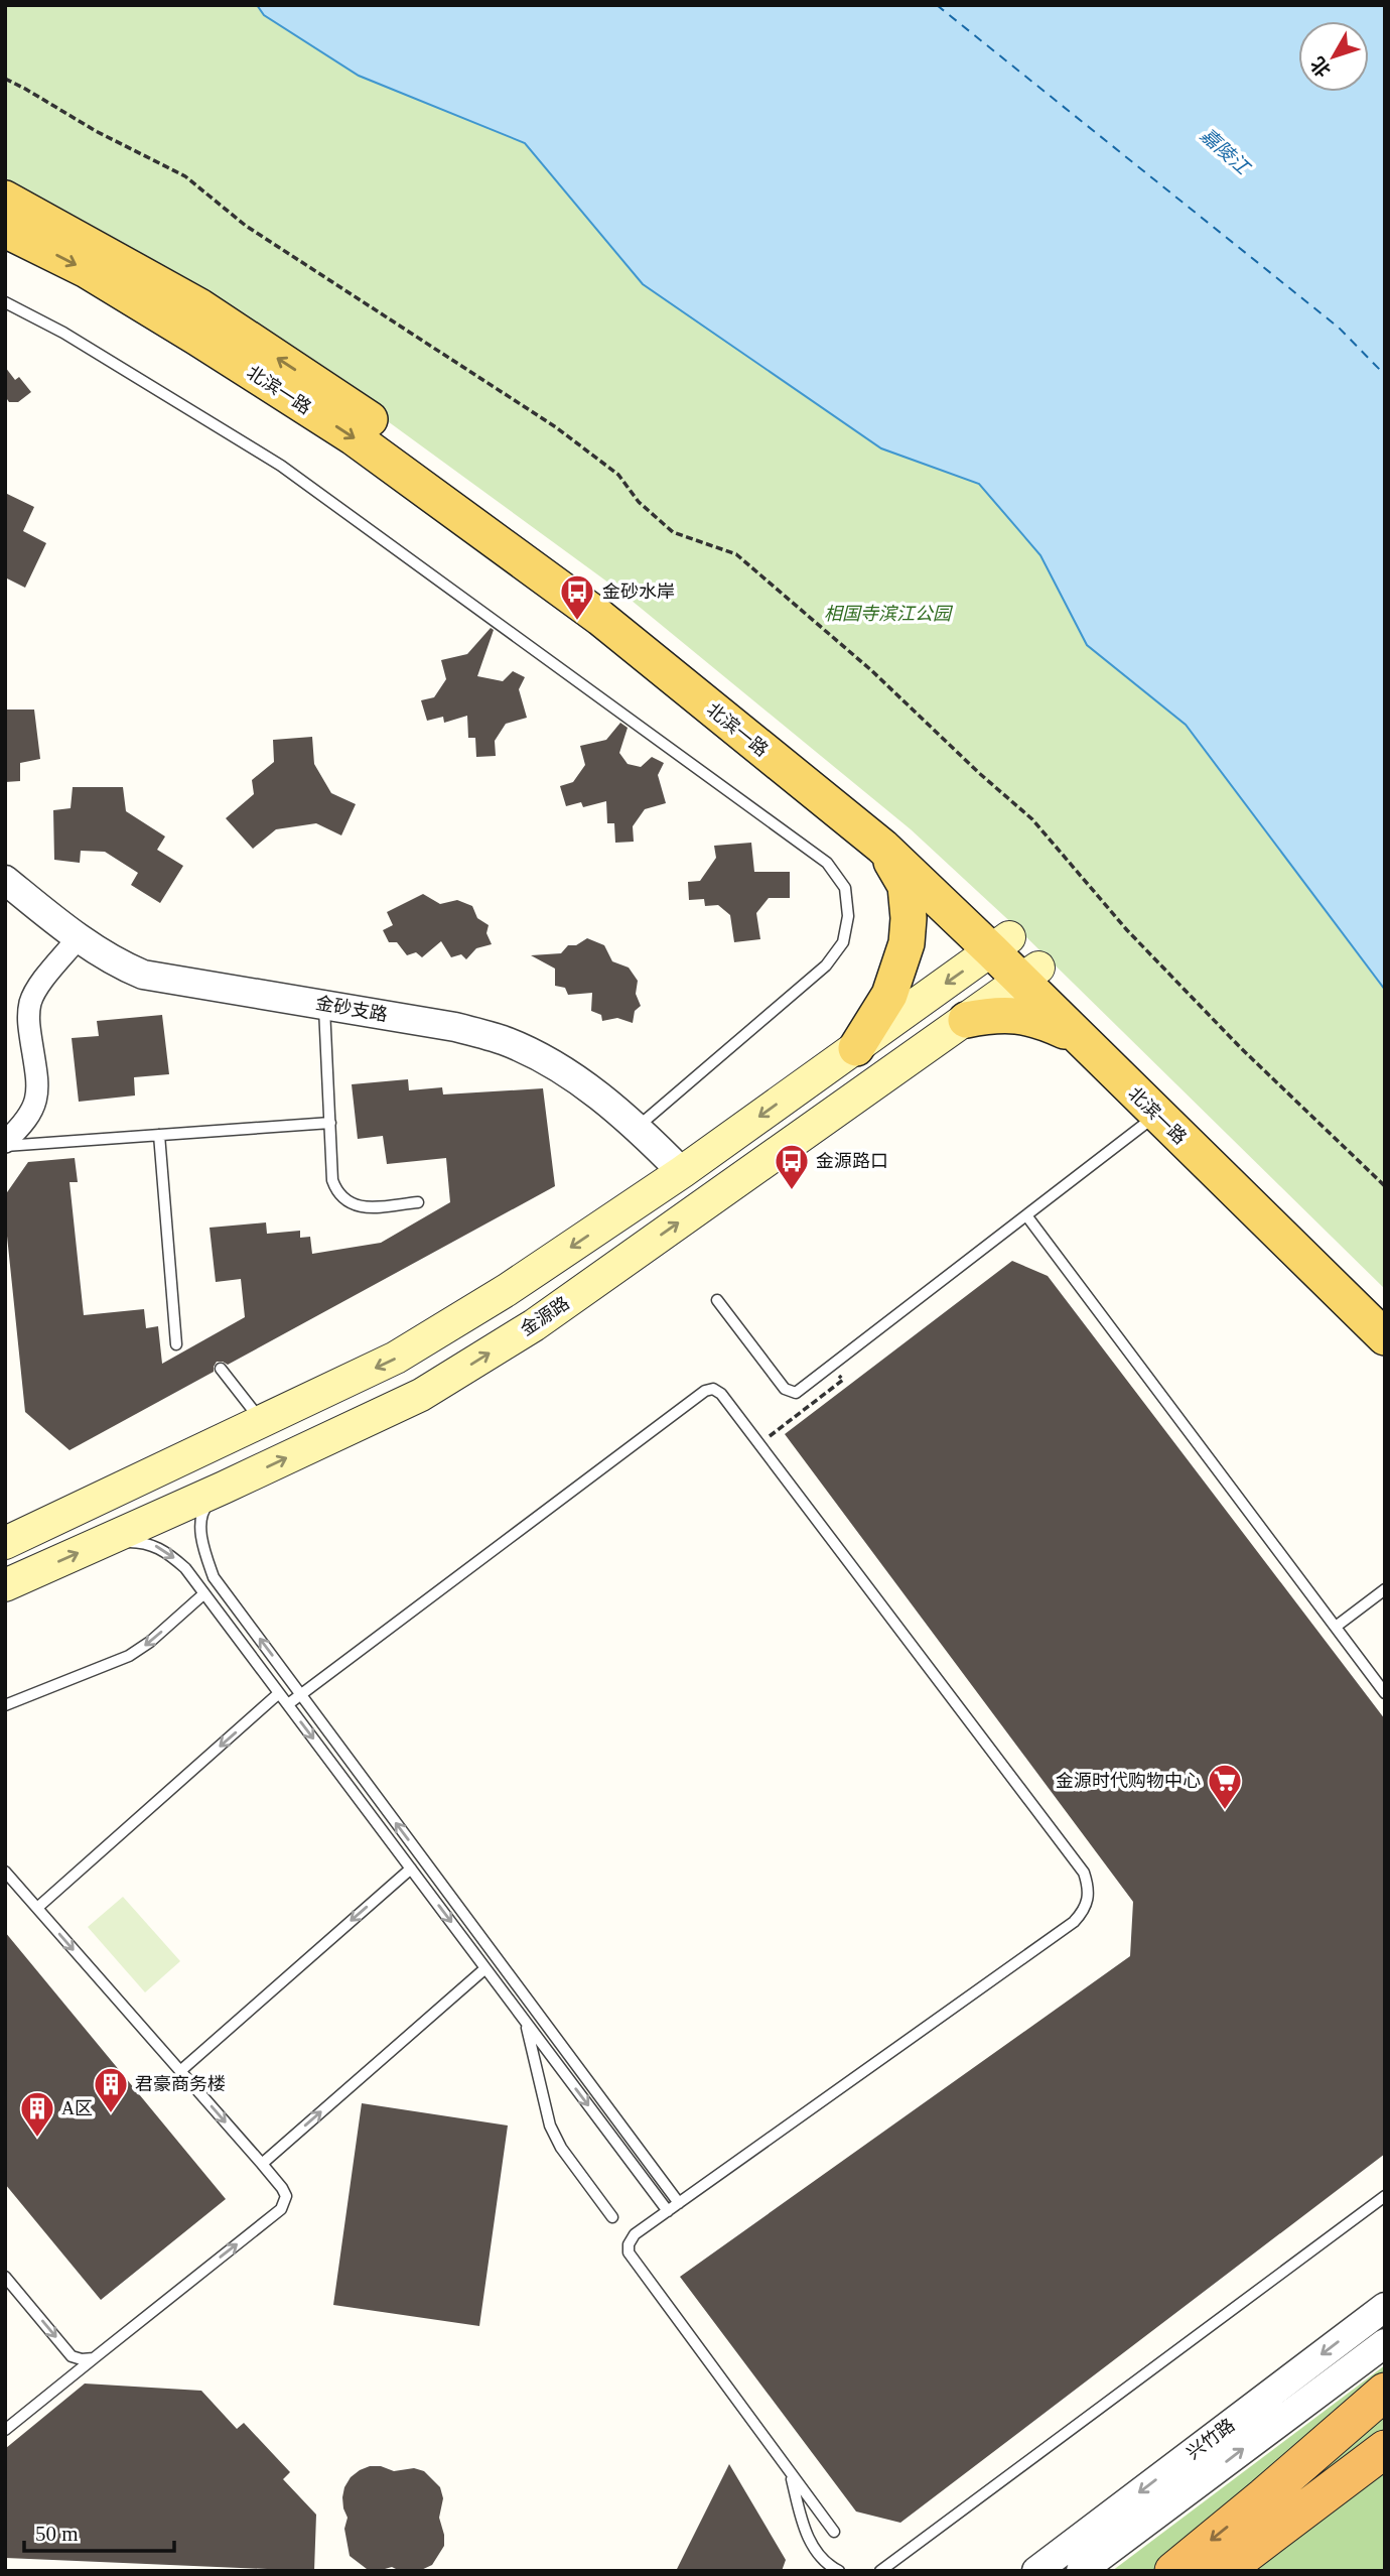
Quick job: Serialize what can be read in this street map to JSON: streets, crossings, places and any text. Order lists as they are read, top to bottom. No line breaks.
{"streets":{"main road":["北滨一路","金源路"],"street":["金砂支路","兴竹路"]},"crossings":[["北滨一路","金源路"]],"water":["嘉陵江"],"parks":["相国寺滨江公园"],"places":{"bus stop":["金砂水岸","金源路口"],"supermarket":["金源时代购物中心"],"building":["君豪商务楼","A区"]},"scale_bar":"50 m","north":"bottom left"}
